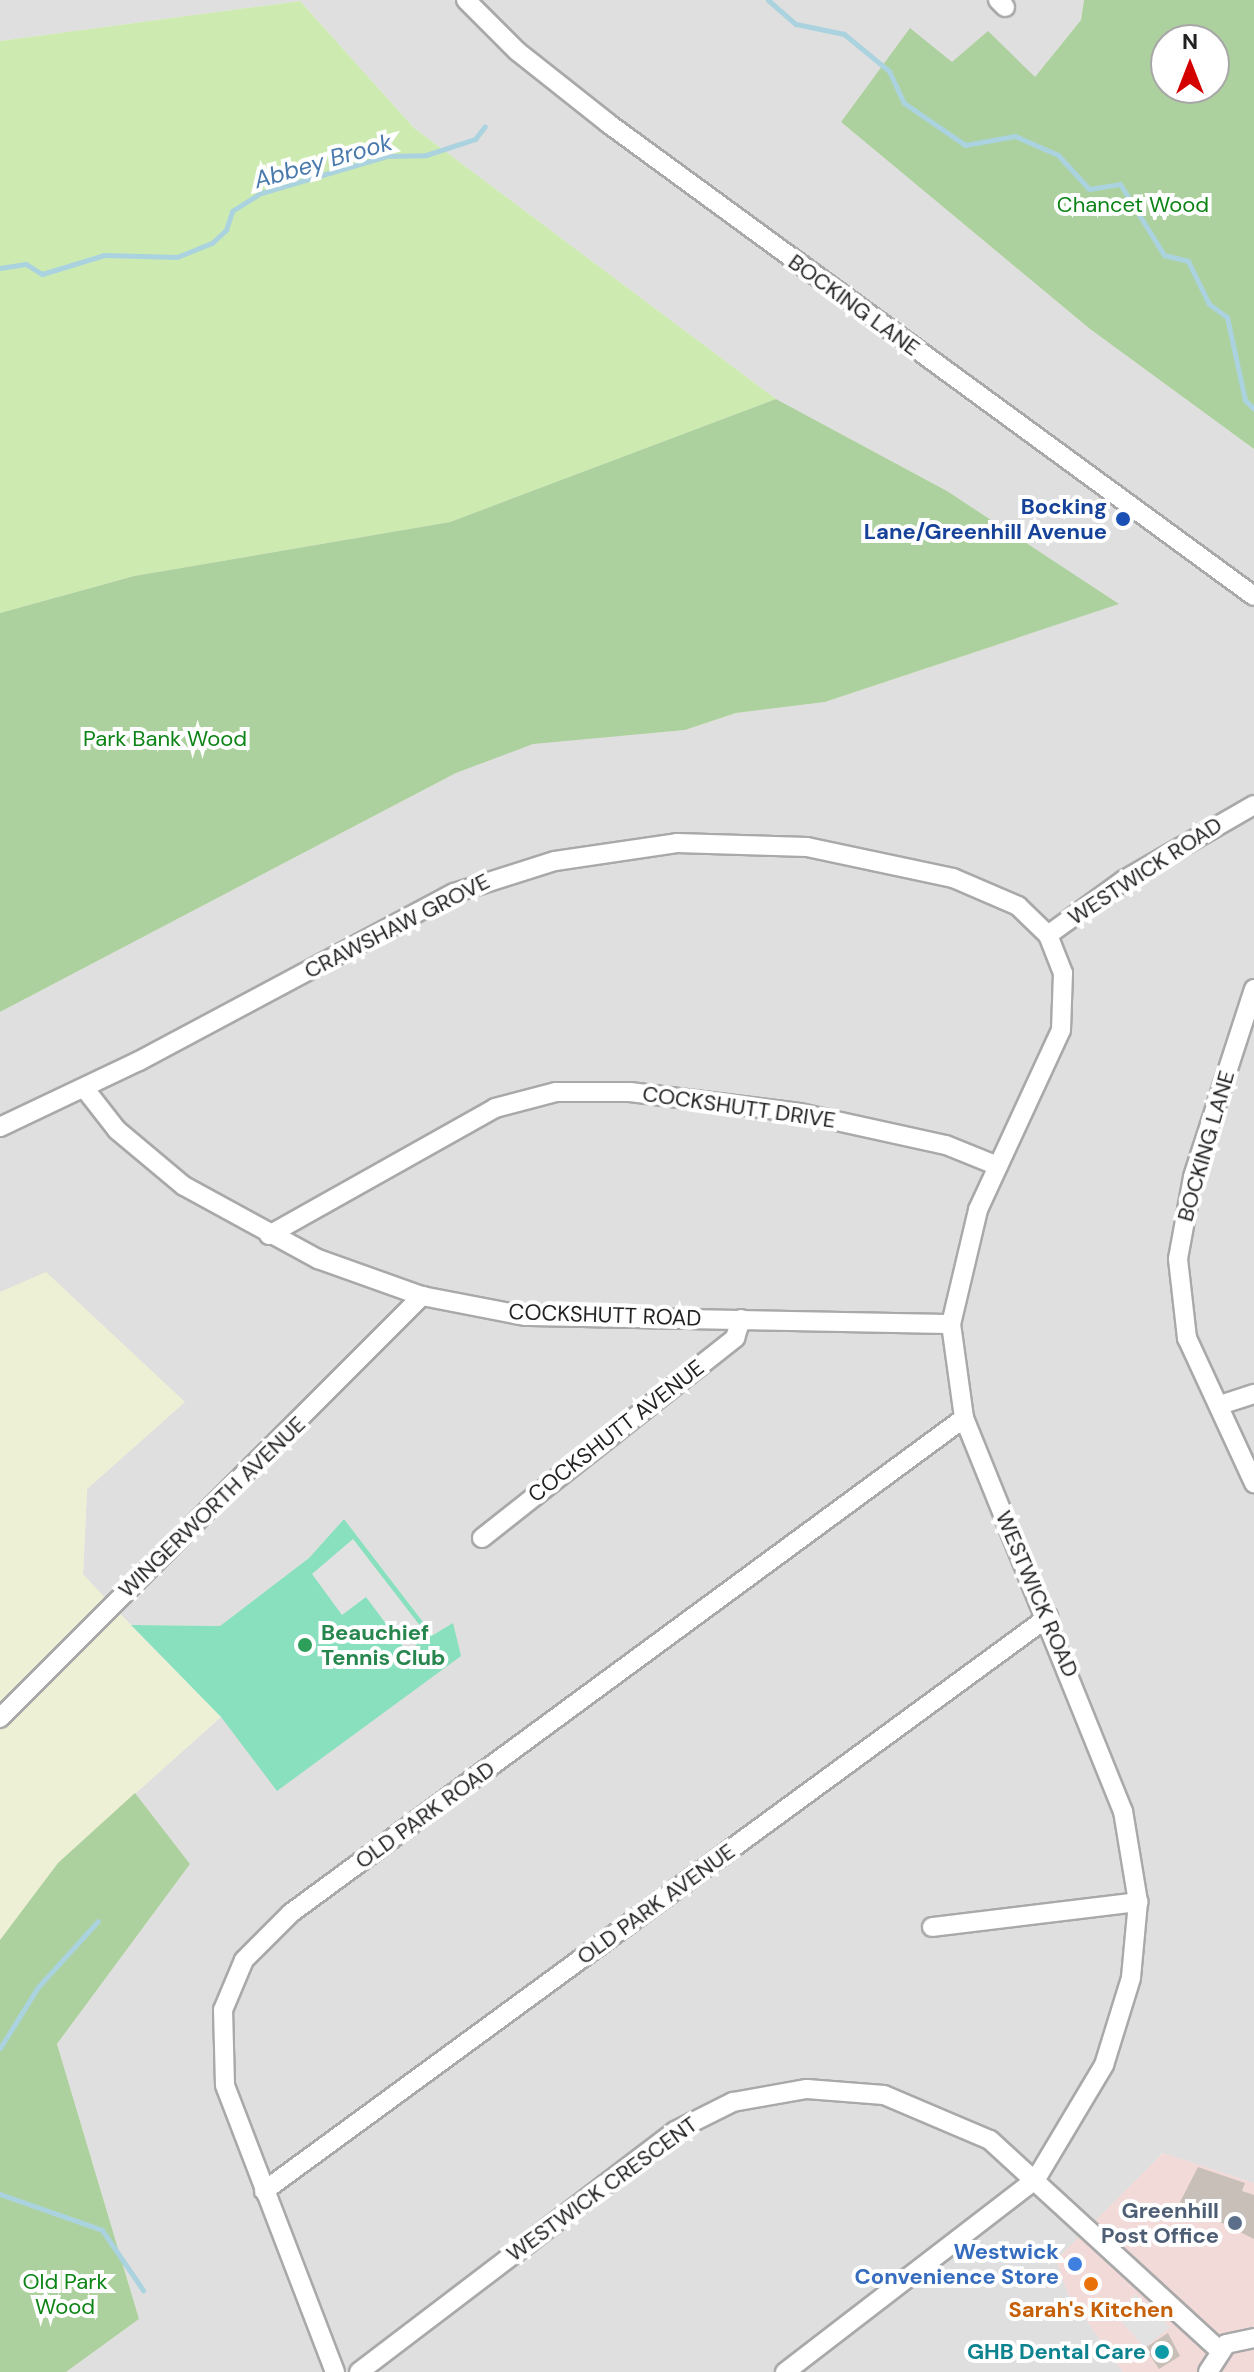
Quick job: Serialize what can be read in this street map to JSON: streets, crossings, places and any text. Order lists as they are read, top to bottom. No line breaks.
{"streets":{"street":["BOCKING LANE","WESTWICK ROAD","CRAWSHAW GROVE","COCKSHUTT DRIVE","COCKSHUTT ROAD","COCKSHUTT AVENUE","WINGERWORTH AVENUE","OLD PARK ROAD","OLD PARK AVENUE","WESTWICK CRESCENT"]},"crossings":[["WESTWICK ROAD","CRAWSHAW GROVE"],["WESTWICK ROAD","COCKSHUTT DRIVE"],["WESTWICK ROAD","COCKSHUTT ROAD"],["WESTWICK ROAD","OLD PARK ROAD"],["WESTWICK ROAD","OLD PARK AVENUE"],["WESTWICK ROAD","WESTWICK CRESCENT"],["CRAWSHAW GROVE","COCKSHUTT ROAD"],["COCKSHUTT DRIVE","COCKSHUTT ROAD"],["COCKSHUTT ROAD","COCKSHUTT AVENUE"],["COCKSHUTT ROAD","WINGERWORTH AVENUE"],["OLD PARK ROAD","OLD PARK AVENUE"]],"water":["Abbey Brook"],"parks":["Chancet Wood","Park Bank Wood","Old Park Wood"],"places":["Bocking Lane/Greenhill Avenue","Beauchief Tennis Club","Greenhill Post Office","Westwick Convenience Store","Sarah's Kitchen","GHB Dental Care"],"north":"top"}
